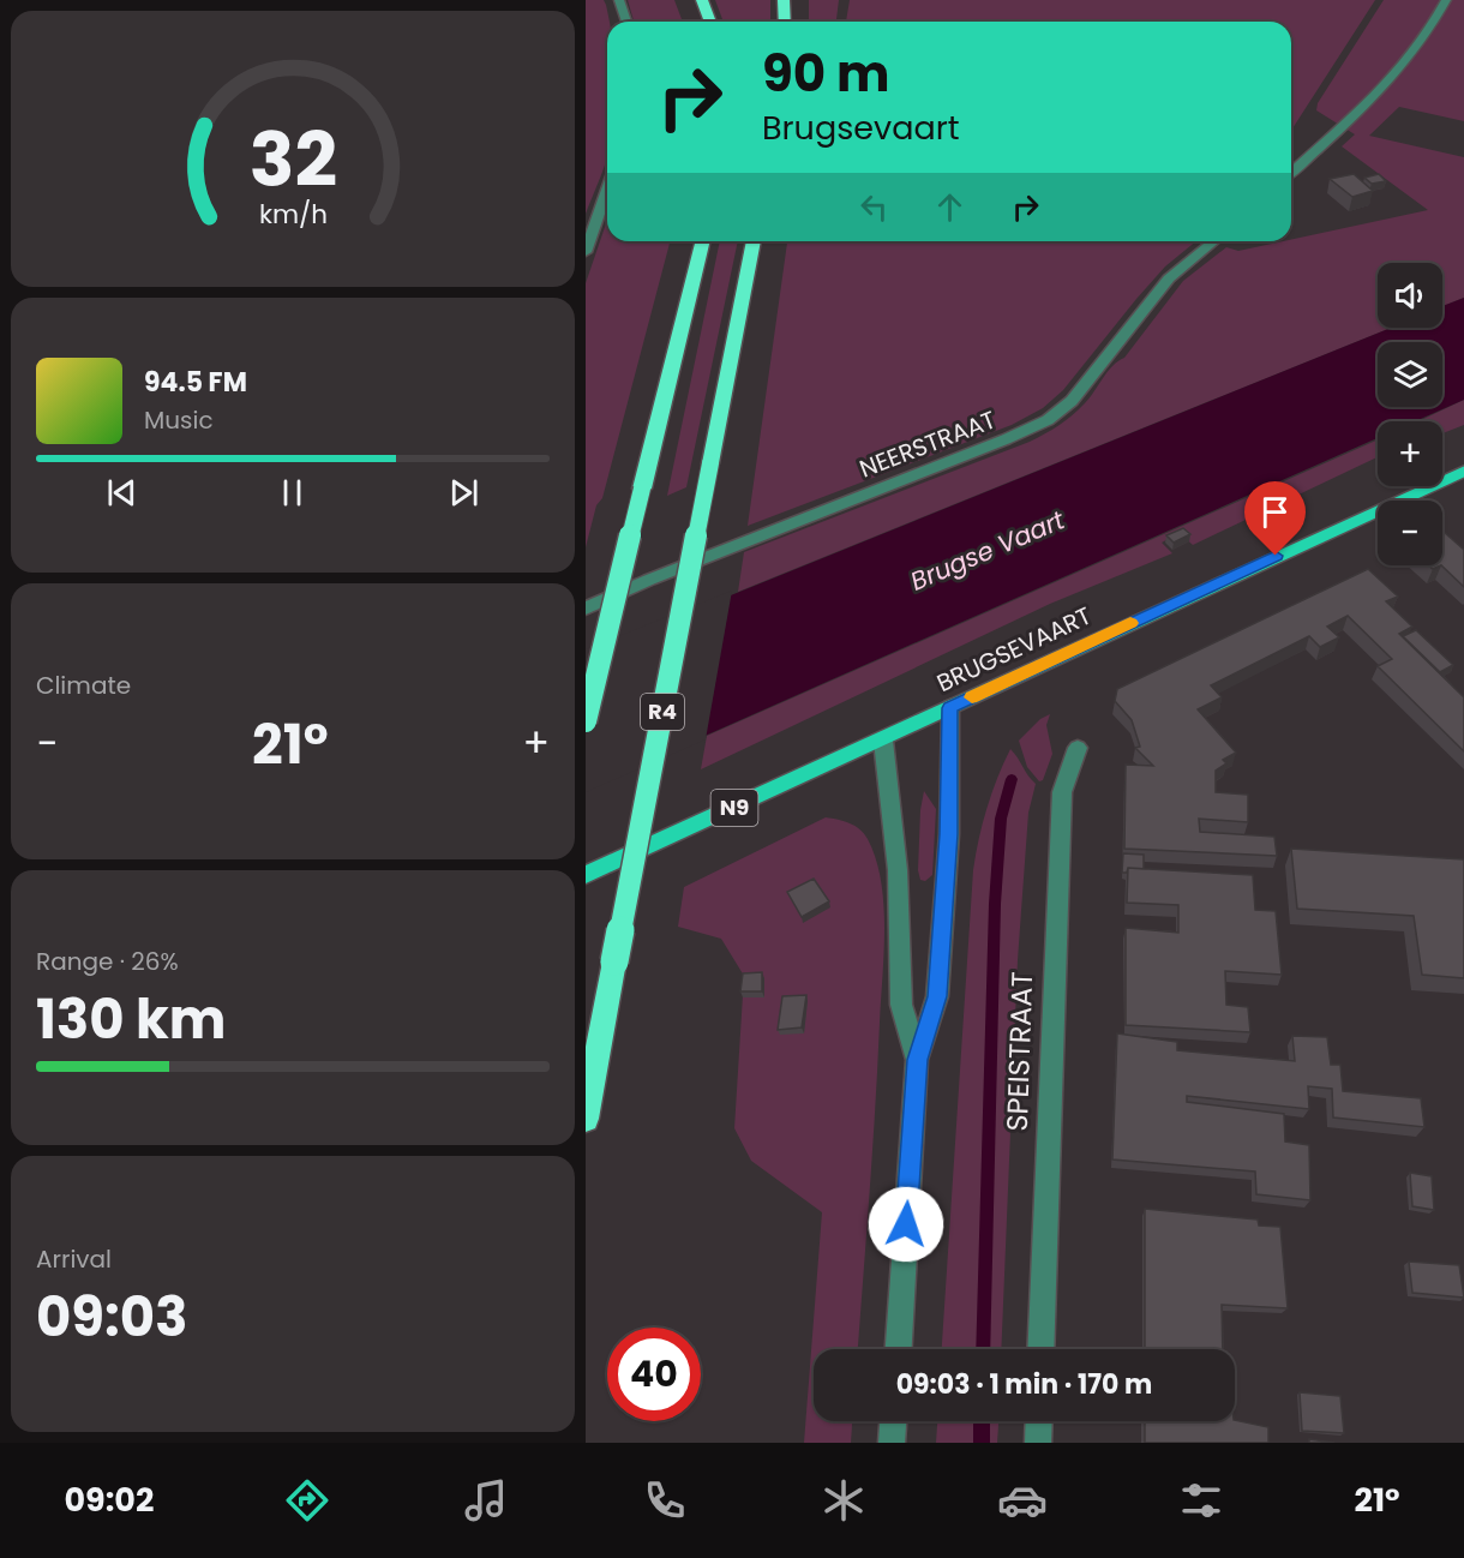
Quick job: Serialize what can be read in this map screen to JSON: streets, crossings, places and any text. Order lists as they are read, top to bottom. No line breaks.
{"streets":{"highway":["R4"],"main road":["BRUGSEVAART","N9"],"street":["NEERSTRAAT","SPEISTRAAT"]},"water":["Brugse Vaart"],"page":{"turn":["90 m","Brugsevaart"],"map_buttons":["+","−"],"song":["94.5 FM","Music"],"tile":["Climate",["Range · 26%","130 km"],["Arrival","09:03"]],"heat":["−","21°","+"],"limit":"40","trip":"09:03 · 1 min · 170 m","tabs":["09:02","21°"],"gauge":["32","km/h"]}}
